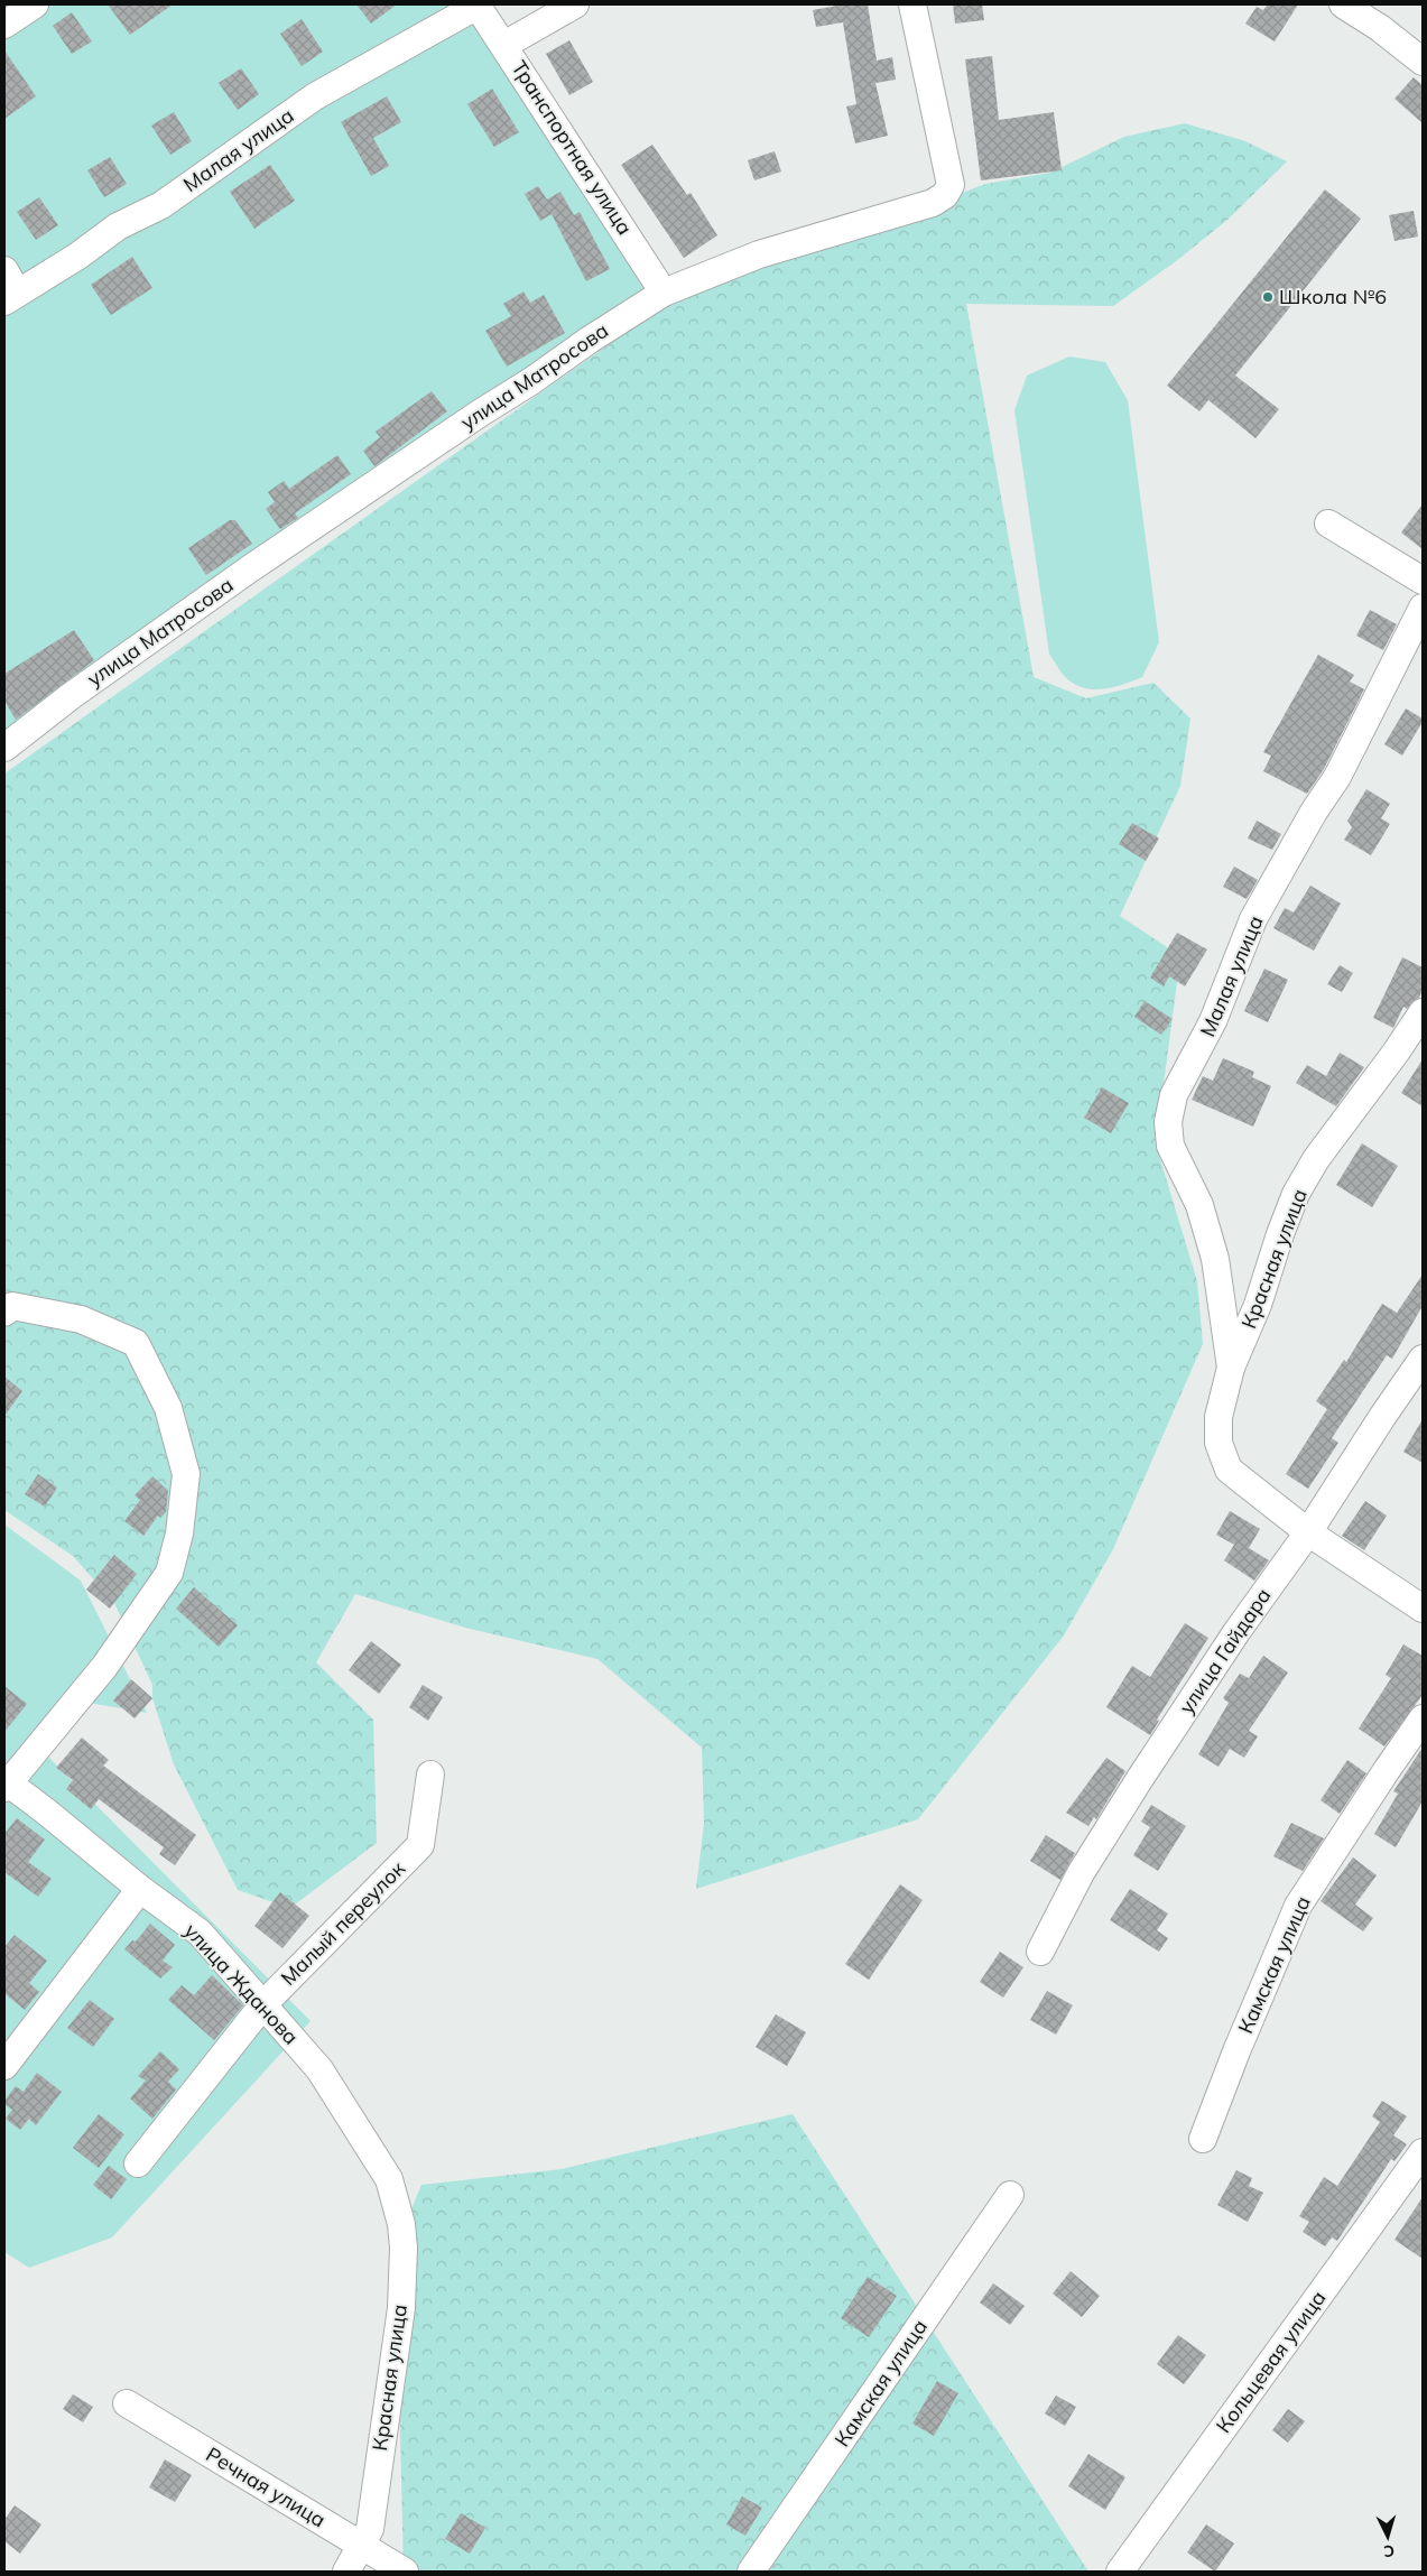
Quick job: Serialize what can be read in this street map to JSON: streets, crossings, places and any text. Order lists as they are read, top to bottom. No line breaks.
{"streets":{"street":["Транспортная улица","Малая улица","улица Матросова","Красная улица","улица Гайдара","Малый переулок","Камская улица","улица Жданова","Кольцевая улица","Речная улица"]},"crossings":[["Транспортная улица","Малая улица"],["Транспортная улица","улица Матросова"],["Малая улица","Красная улица"],["Красная улица","улица Гайдара"],["Красная улица","улица Жданова"],["Красная улица","Речная улица"],["Малый переулок","улица Жданова"]],"places":["Школа №6"],"north":"bottom"}
